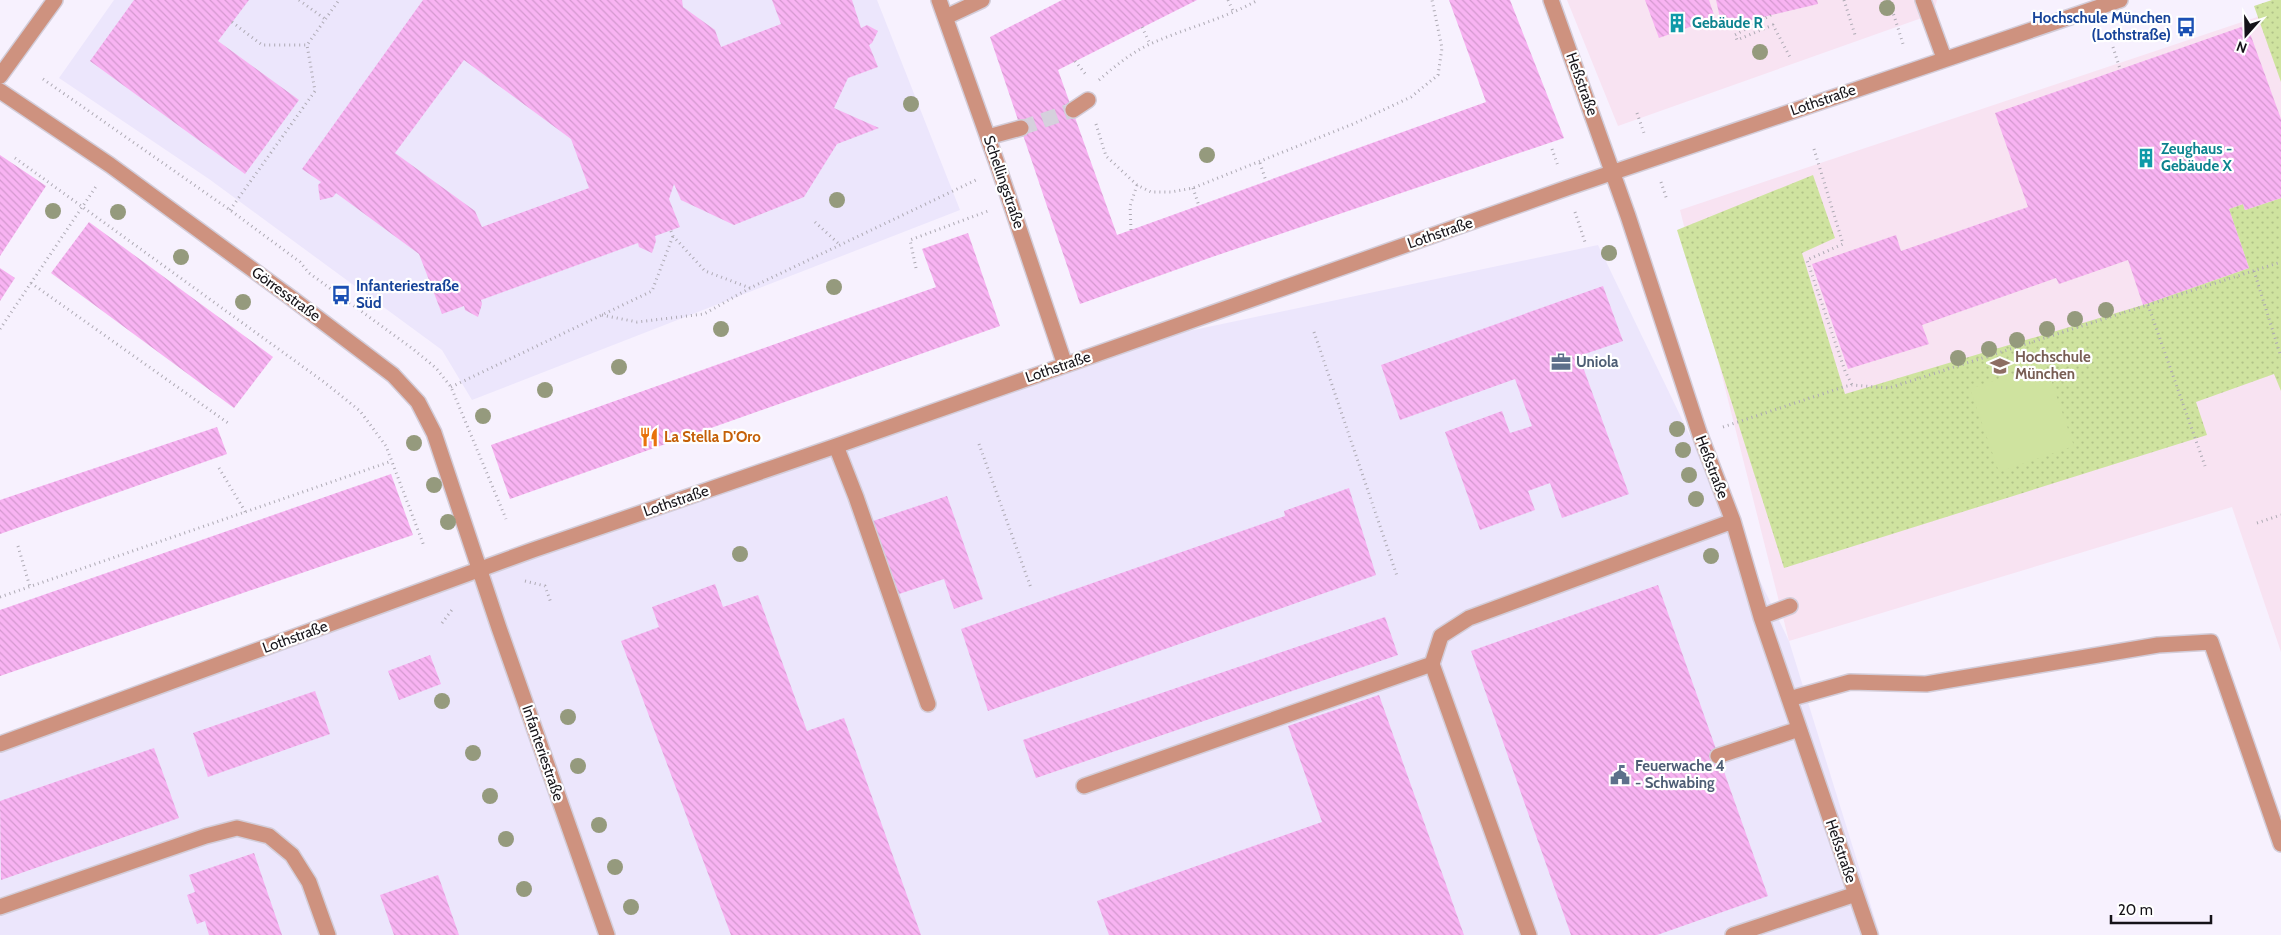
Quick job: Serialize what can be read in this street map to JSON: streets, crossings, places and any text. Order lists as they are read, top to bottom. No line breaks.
{"streets":{"street":["Heßstraße","Lothstraße","Schellingstraße","Görresstraße","Infanteriestraße"]},"crossings":[["Heßstraße","Lothstraße"],["Lothstraße","Schellingstraße"],["Lothstraße","Görresstraße"],["Lothstraße","Infanteriestraße"],["Görresstraße","Infanteriestraße"]],"places":{"building":["Gebäude R","Zeughaus - Gebäude X"],"bus stop":["Hochschule München (Lothstraße)","Infanteriestraße Süd"],"office":["Uniola"],"school or university":["Hochschule München"],"restaurant":["La Stella D'Oro"],"public building":["Feuerwache 4 - Schwabing"]},"scale_bar":"20 m","north":"bottom"}
